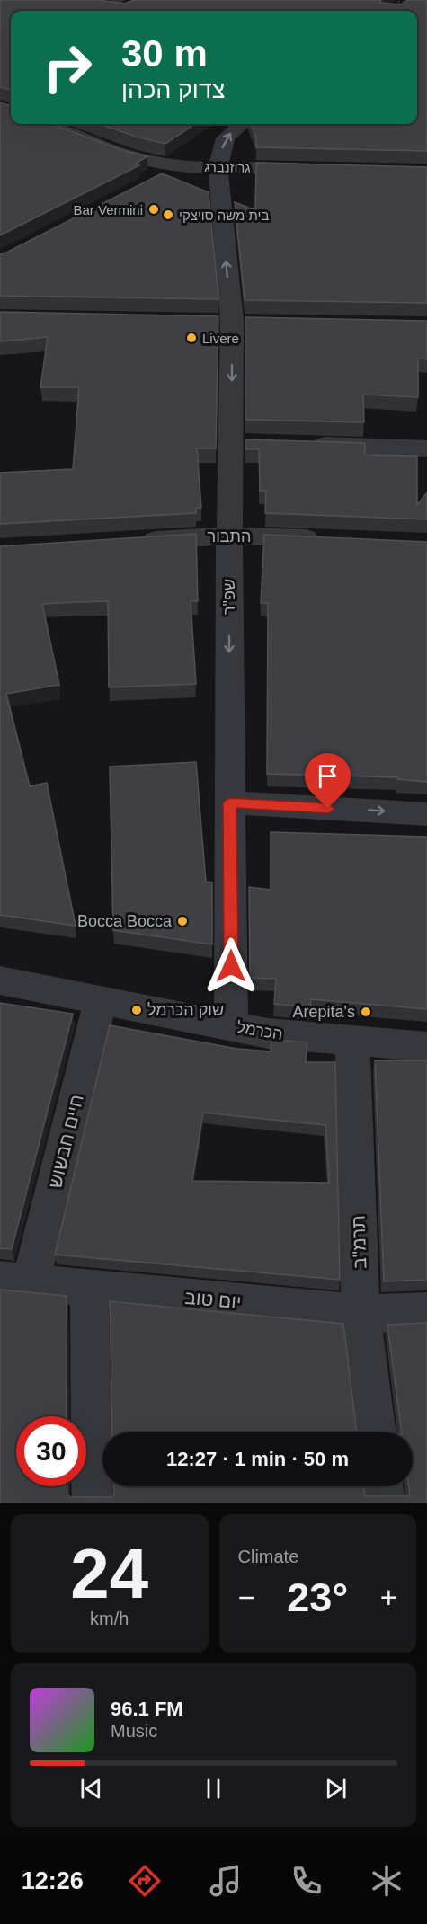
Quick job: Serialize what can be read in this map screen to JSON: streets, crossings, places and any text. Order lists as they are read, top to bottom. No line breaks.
{"streets":{"street":["גרוזנברג","התבור","שפ\"ר","הכרמל","חיים חבשוש","תרמ\"ב","יום טוב"]},"crossings":[["גרוזנברג","שפ\"ר"],["התבור","שפ\"ר"],["שפ\"ר","הכרמל"],["הכרמל","חיים חבשוש"],["הכרמל","תרמ\"ב"],["חיים חבשוש","יום טוב"],["תרמ\"ב","יום טוב"]],"places":["Bar Vermini","בית משה סויצקי","Livere","Bocca Bocca","שוק הכרמל","Arepita's"],"page":{"turn":["30 m","צדוק הכהן"],"limit":"30","trip":"12:27 · 1 min · 50 m","tile":[["24","km/h"],"Climate"],"heat":["−","23°","+"],"song":["96.1 FM","Music"],"tabs":"12:26"}}
